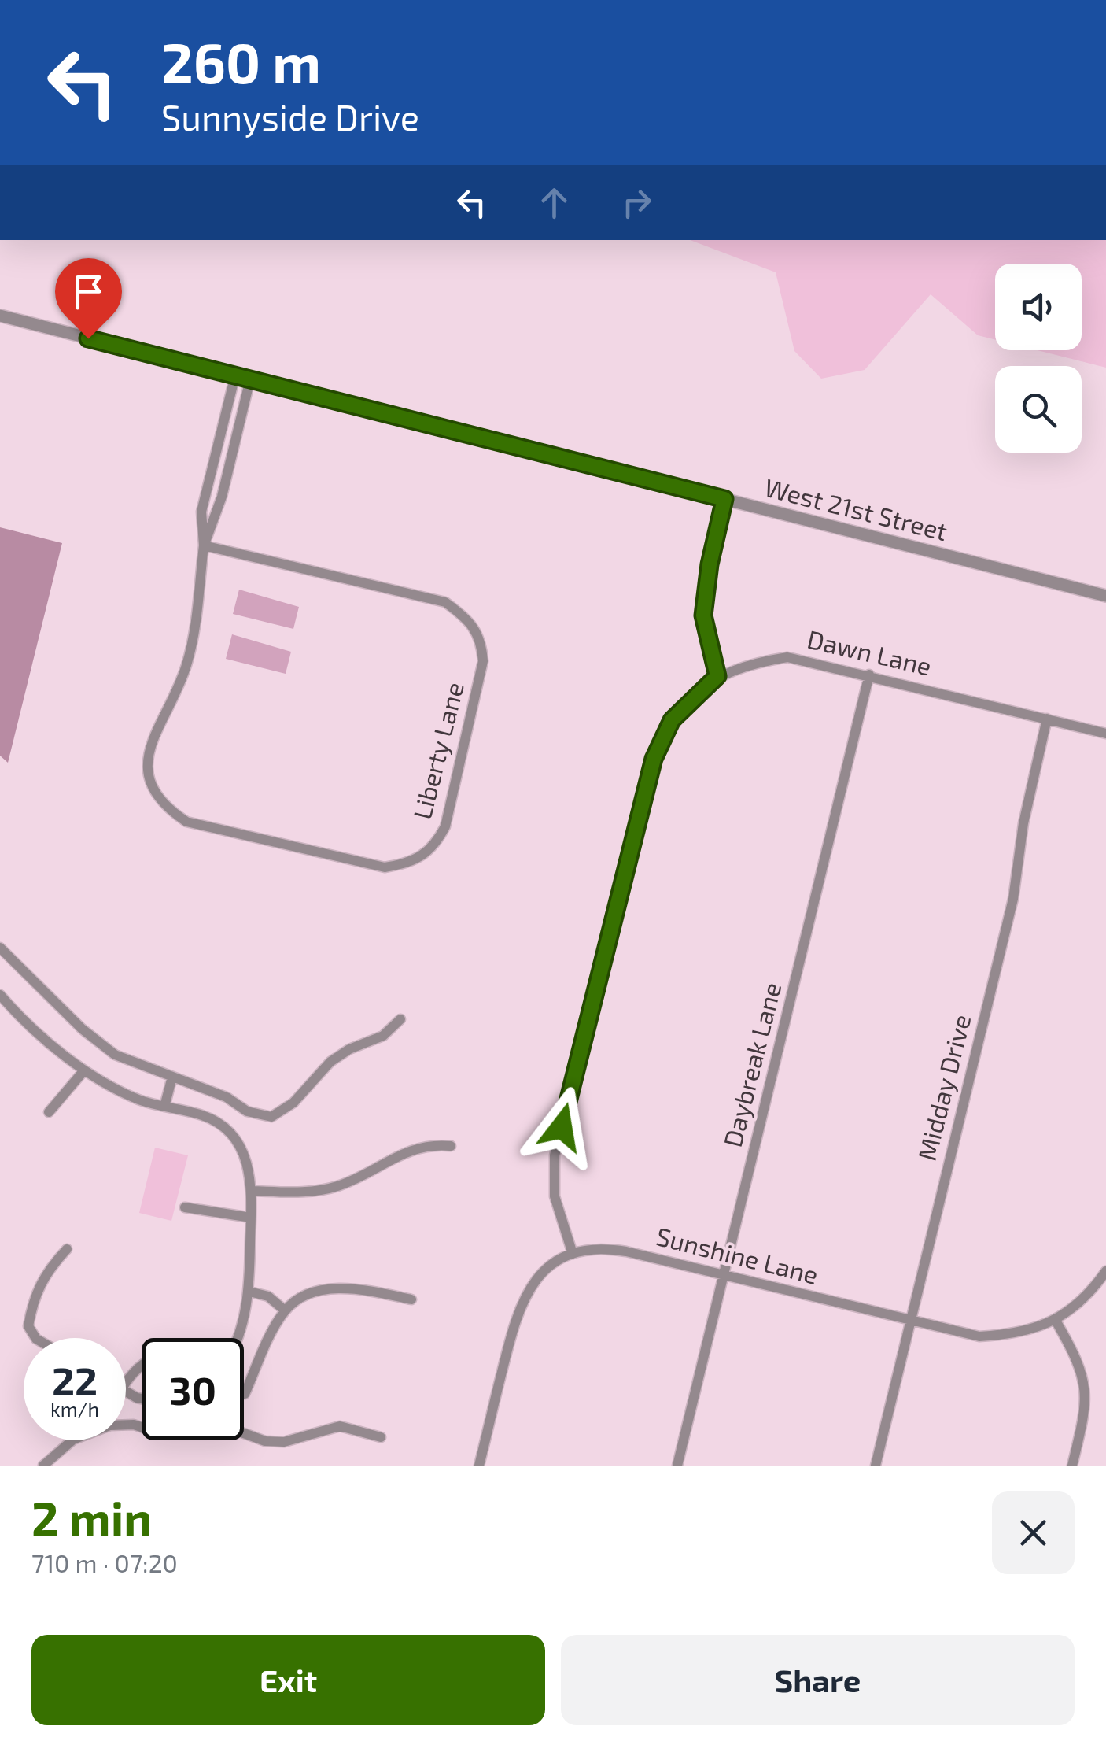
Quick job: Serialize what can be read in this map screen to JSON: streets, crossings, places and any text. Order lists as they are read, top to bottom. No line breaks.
{"streets":{"street":["West 21st Street","Dawn Lane","Liberty Lane","Daybreak Lane","Midday Drive","Sunshine Lane"]},"crossings":[["West 21st Street","Liberty Lane"],["Dawn Lane","Daybreak Lane"],["Dawn Lane","Midday Drive"],["Dawn Lane","Sunshine Lane"],["Daybreak Lane","Sunshine Lane"],["Midday Drive","Sunshine Lane"]],"page":{"turn":["260 m","Sunnyside Drive"],"speed":"22 km/h","limit":"30","heading":["2 min","710 m · 07:20"],"buttons":["Exit","Share"]}}
